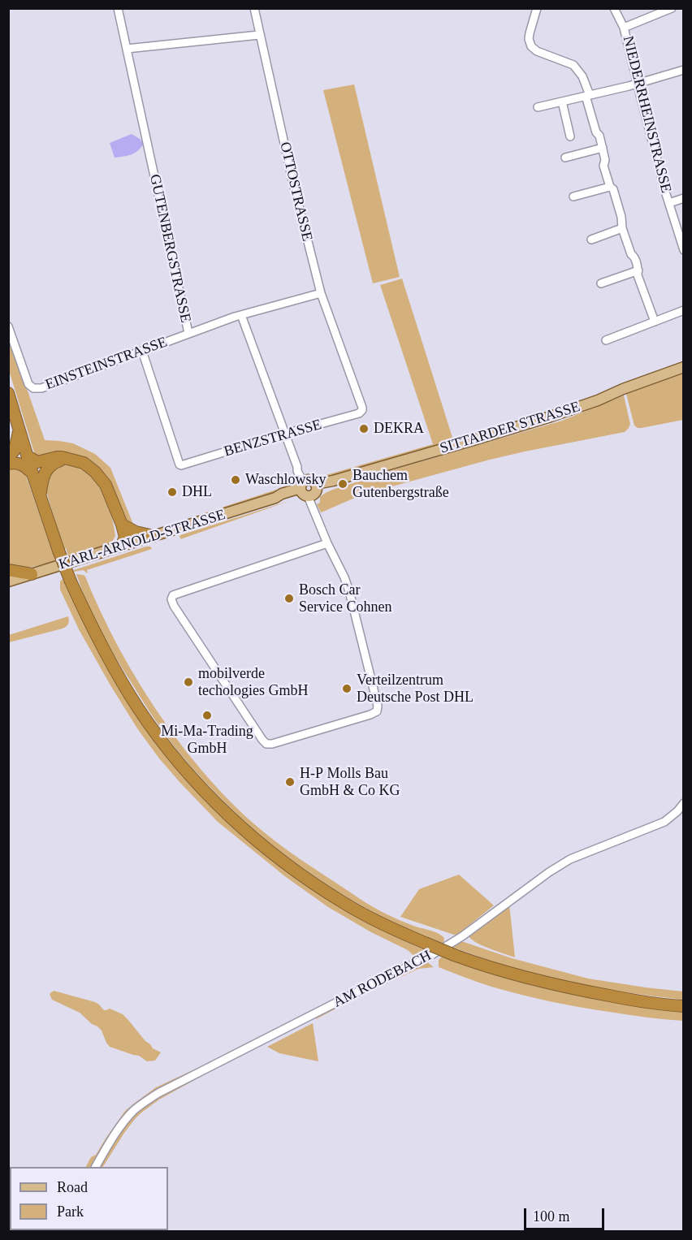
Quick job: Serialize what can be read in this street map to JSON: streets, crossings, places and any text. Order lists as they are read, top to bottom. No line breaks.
{"streets":{"main road":["SITTARDER STRASSE","KARL-ARNOLD-STRASSE"],"street":["NIEDERRHEINSTRASSE","OTTOSTRASSE","GUTENBERGSTRASSE","EINSTEINSTRASSE","BENZSTRASSE","AM RODEBACH"]},"crossings":[["OTTOSTRASSE","BENZSTRASSE"],["GUTENBERGSTRASSE","EINSTEINSTRASSE"],["EINSTEINSTRASSE","BENZSTRASSE"],["SITTARDER STRASSE","KARL-ARNOLD-STRASSE"]],"places":["DEKRA","Waschlowsky","Bauchem Gutenbergstraße","DHL","Bosch Car Service Cohnen","mobilverde techologies GmbH","Verteilzentrum Deutsche Post DHL","Mi-Ma-Trading GmbH","H-P Molls Bau GmbH & Co KG"],"legend":["Road","Park"],"scale_bar":"100 m"}
